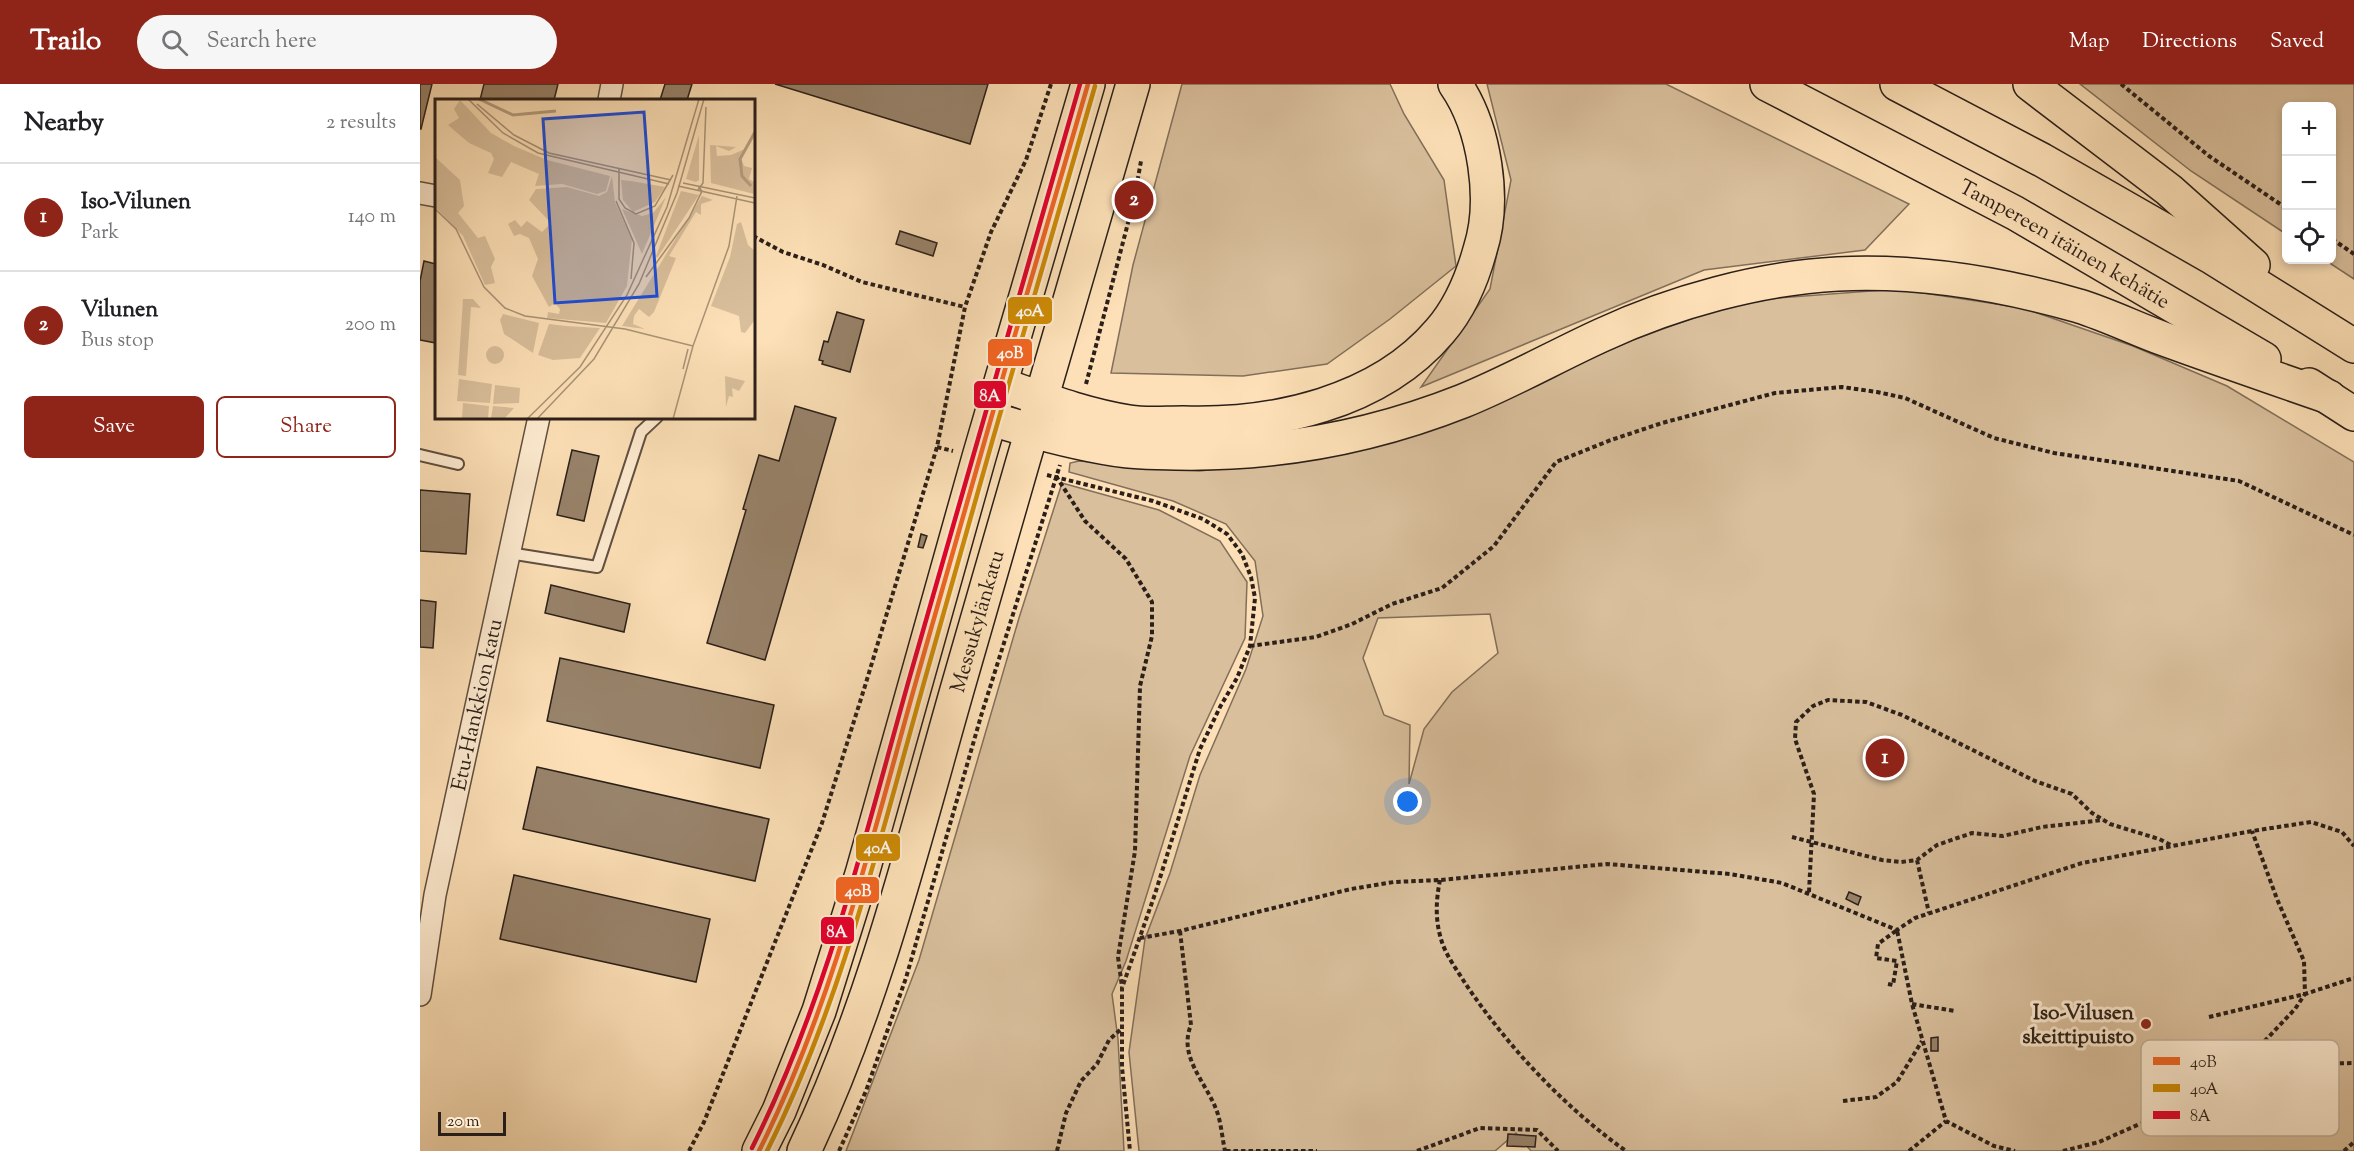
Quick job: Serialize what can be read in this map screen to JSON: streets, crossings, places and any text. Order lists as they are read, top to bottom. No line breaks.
{"streets":{"main road":["Tampereen itäinen kehätie","Messukylänkatu"],"street":["Etu-Hankkion katu"]},"places":["Iso-Vilusen skeittipuisto"],"lines":["transit line 40B","transit line 8A","transit line 40A"],"legend":["40B","40A","8A"],"scale_bar":"20 m","page":{"header":"Trailo","search":"Search here","nav":["Map","Directions","Saved"],"heading":["Nearby","2 results"],"map_buttons":["+","−"],"list":[{"mark":"1","name":"Iso-Vilunen","note":"Park","value":"140 m"},{"mark":"2","name":"Vilunen","note":"Bus stop","value":"200 m"}],"pins":["2","1"],"buttons":["Save","Share"],"scale":"20 m"}}
